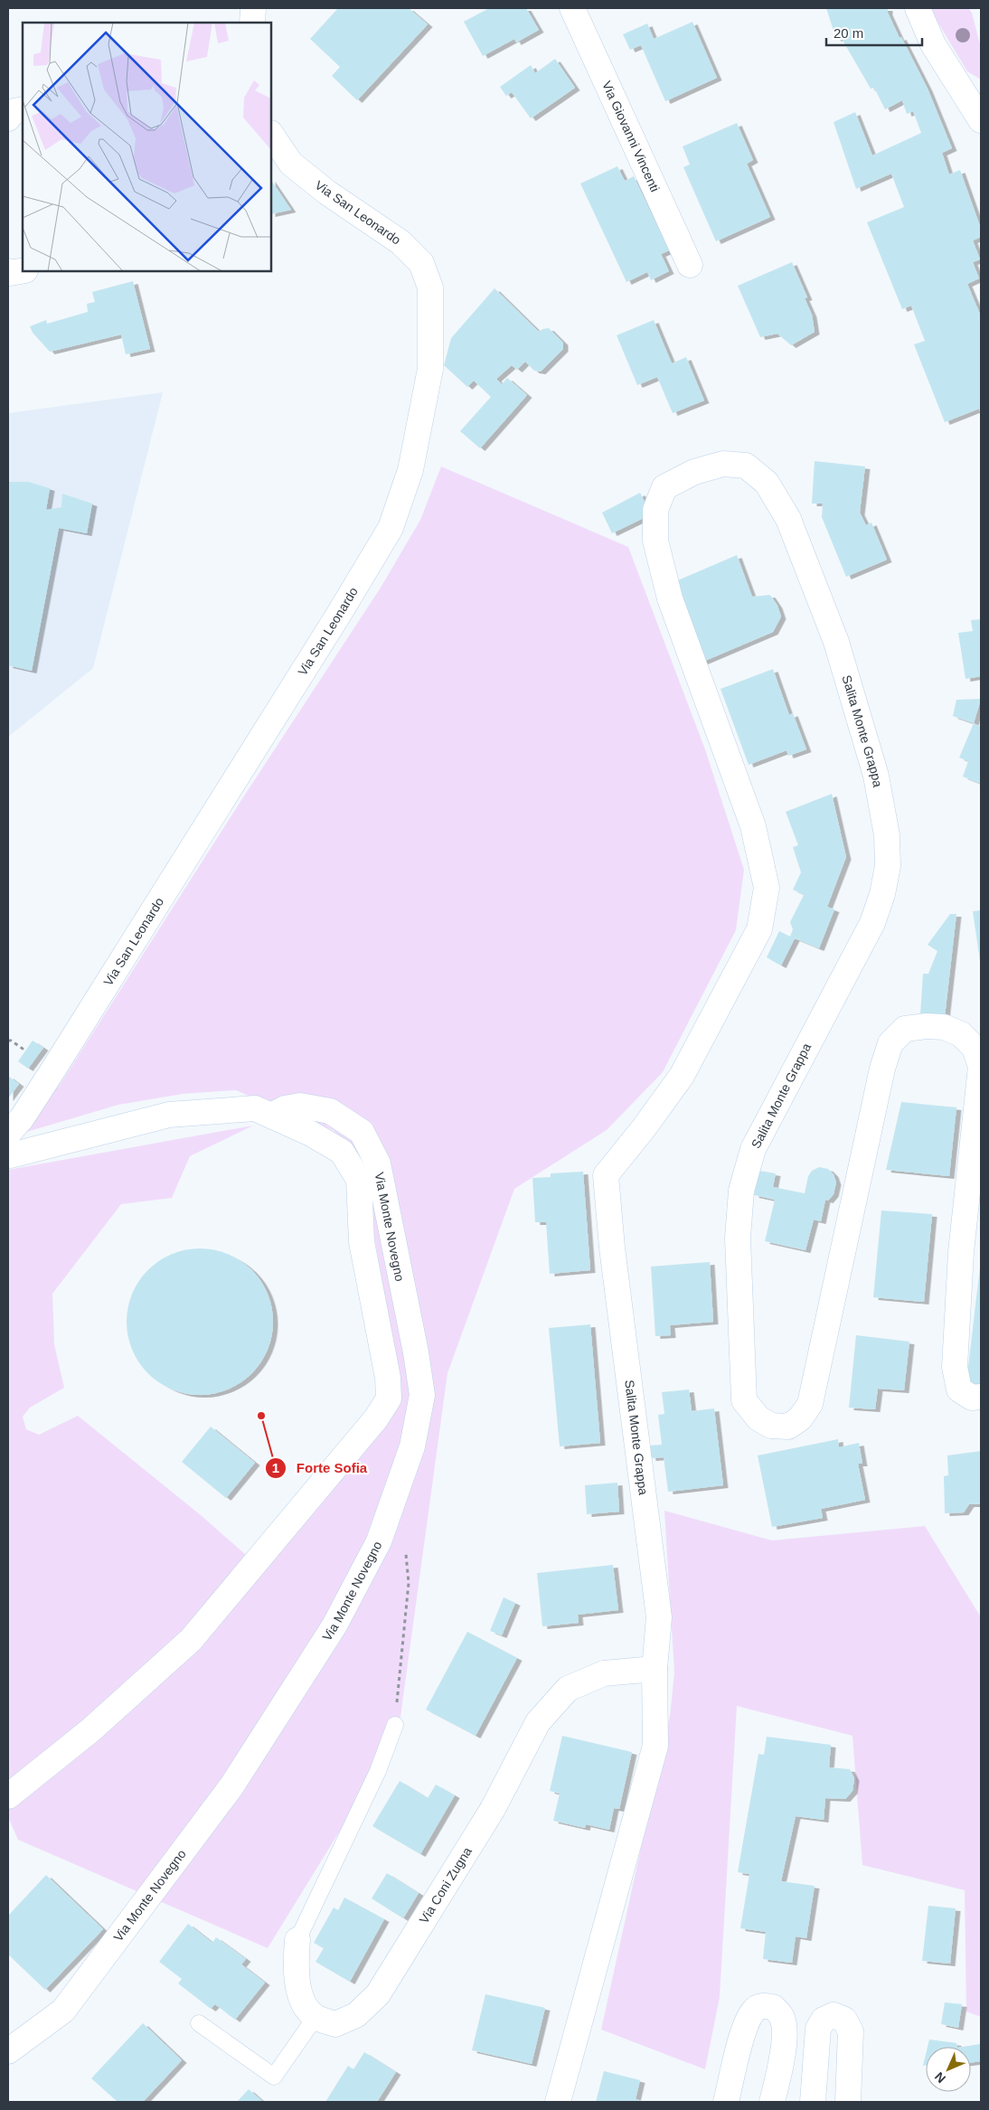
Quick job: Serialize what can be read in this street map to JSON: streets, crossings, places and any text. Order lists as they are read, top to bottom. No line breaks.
{"streets":{"street":["Via Giovanni Vincenti","Via San Leonardo","Salita Monte Grappa","Via Monte Novegno","Via Coni Zugna"]},"crossings":[["Salita Monte Grappa","Via Coni Zugna"]],"places":["Forte Sofia"],"scale_bar":"20 m","north":"bottom left"}
